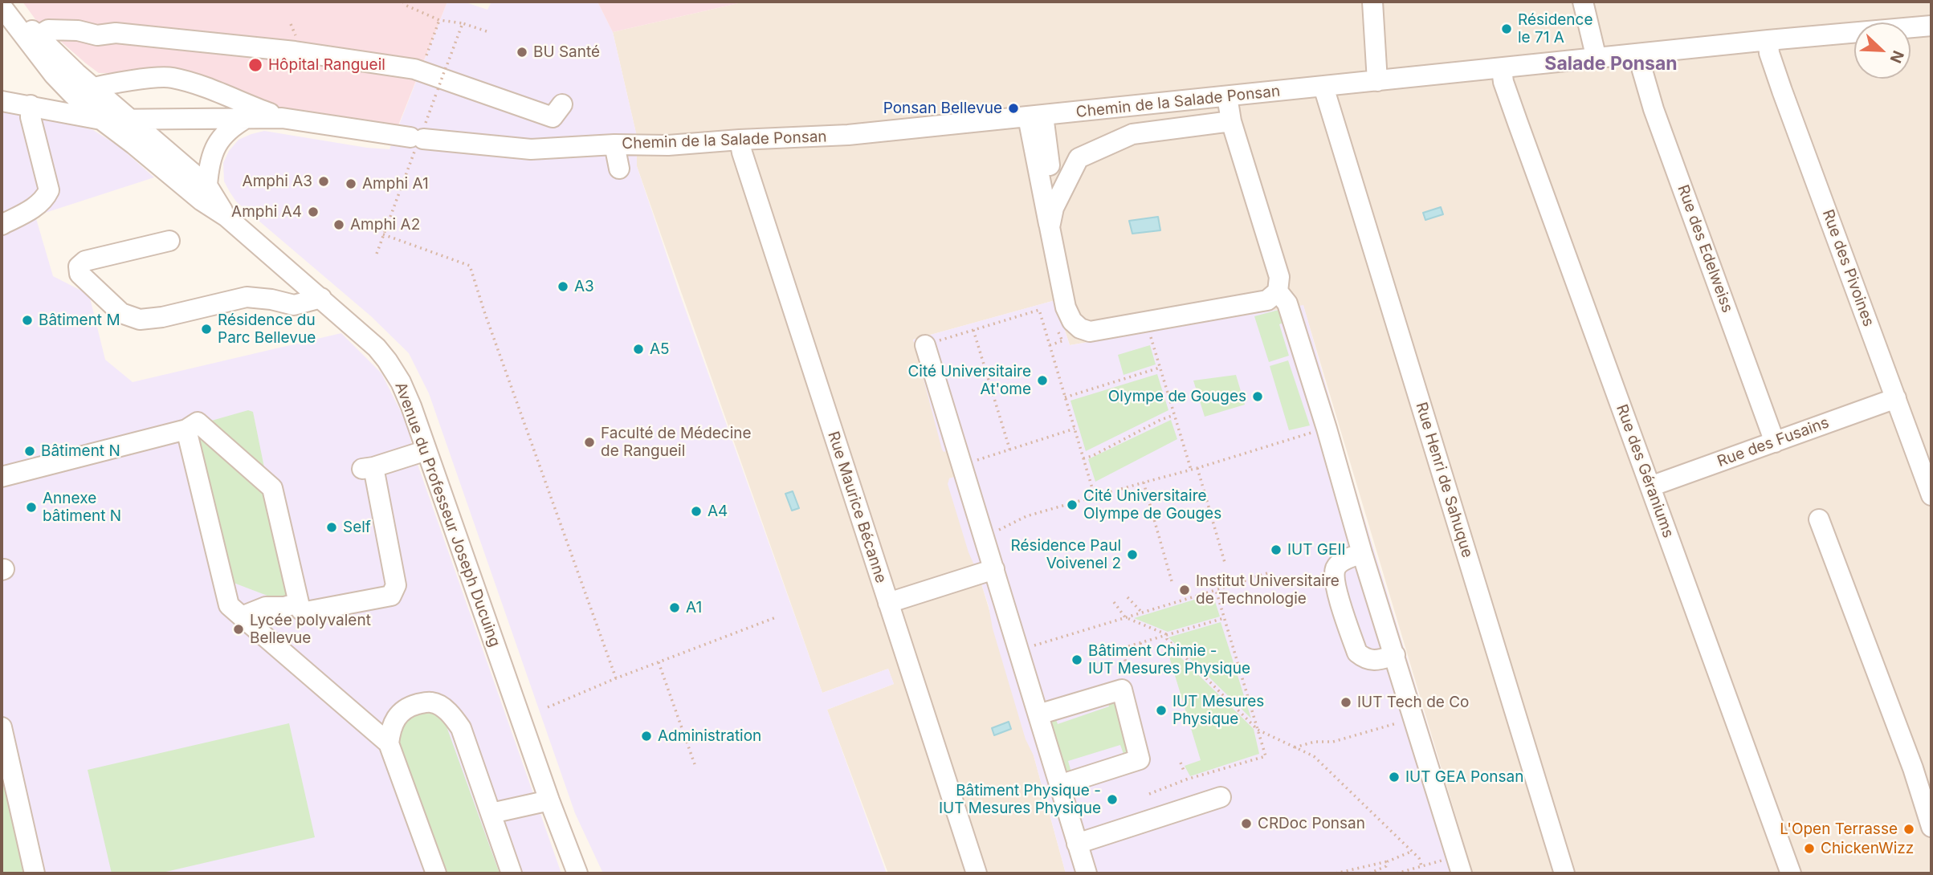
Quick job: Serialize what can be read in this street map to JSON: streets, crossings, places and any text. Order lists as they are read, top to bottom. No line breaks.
{"streets":{"street":["Chemin de la Salade Ponsan","Rue des Edelweiss","Rue des Pivoines","Rue des Fusains","Rue des Géraniums","Rue Henri de Sahuque","Rue Maurice Bécanne","Avenue du Professeur Joseph Ducuing"]},"crossings":[["Chemin de la Salade Ponsan","Rue des Edelweiss"],["Chemin de la Salade Ponsan","Rue des Pivoines"],["Chemin de la Salade Ponsan","Rue des Géraniums"],["Chemin de la Salade Ponsan","Rue Henri de Sahuque"],["Chemin de la Salade Ponsan","Rue Maurice Bécanne"],["Chemin de la Salade Ponsan","Avenue du Professeur Joseph Ducuing"],["Rue des Edelweiss","Rue des Fusains"],["Rue des Pivoines","Rue des Fusains"],["Rue des Fusains","Rue des Géraniums"]],"districts":["Salade Ponsan"],"places":["Résidence le 71 A","BU Santé","Hôpital Rangueil","Ponsan Bellevue","Amphi A3","Amphi A1","Amphi A4","Amphi A2","A3","Bâtiment M","Résidence du Parc Bellevue","A5","Cité Universitaire At'ome","Olympe de Gouges","Faculté de Médecine de Rangueil","Bâtiment N","Cité Universitaire Olympe de Gouges","Annexe bâtiment N","A4","Self","IUT GEII","Résidence Paul Voivenel 2","Institut Universitaire de Technologie","A1","Lycée polyvalent Bellevue","Bâtiment Chimie - IUT Mesures Physique","IUT Tech de Co","IUT Mesures Physique","Administration","IUT GEA Ponsan","Bâtiment Physique - IUT Mesures Physique","CRDoc Ponsan","L'Open Terrasse","ChickenWizz"],"north":"bottom right"}
